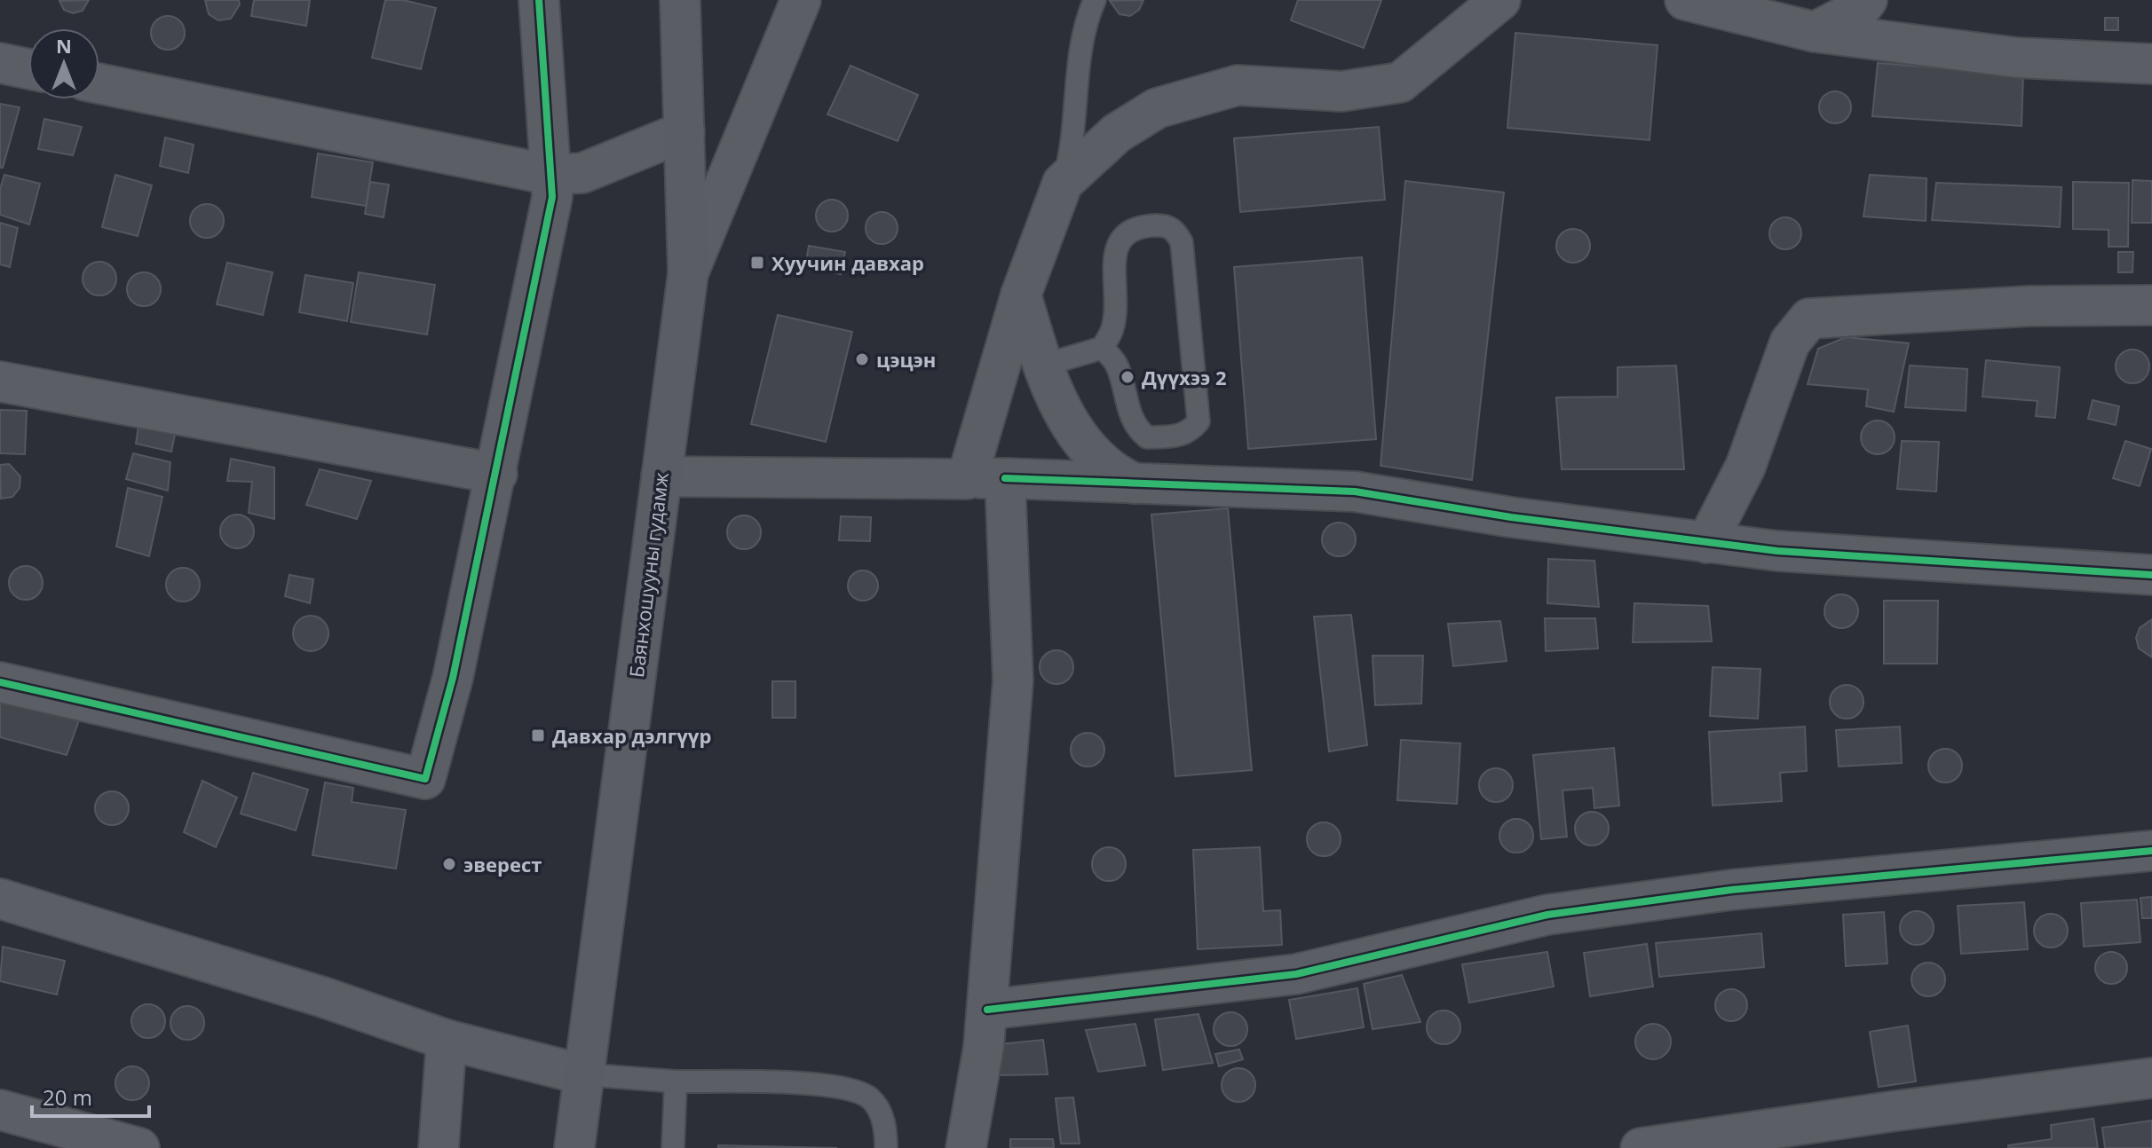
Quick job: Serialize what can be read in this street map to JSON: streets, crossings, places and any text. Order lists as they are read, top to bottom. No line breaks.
{"streets":{"main road":["Баянхошууны гудамж"]},"places":{"transit":["Хуучин давхар","Давхар дэлгүүр"],"other":["цэцэн","Дүүхээ 2","эверест"]},"scale_bar":"20 m","north":"top"}
